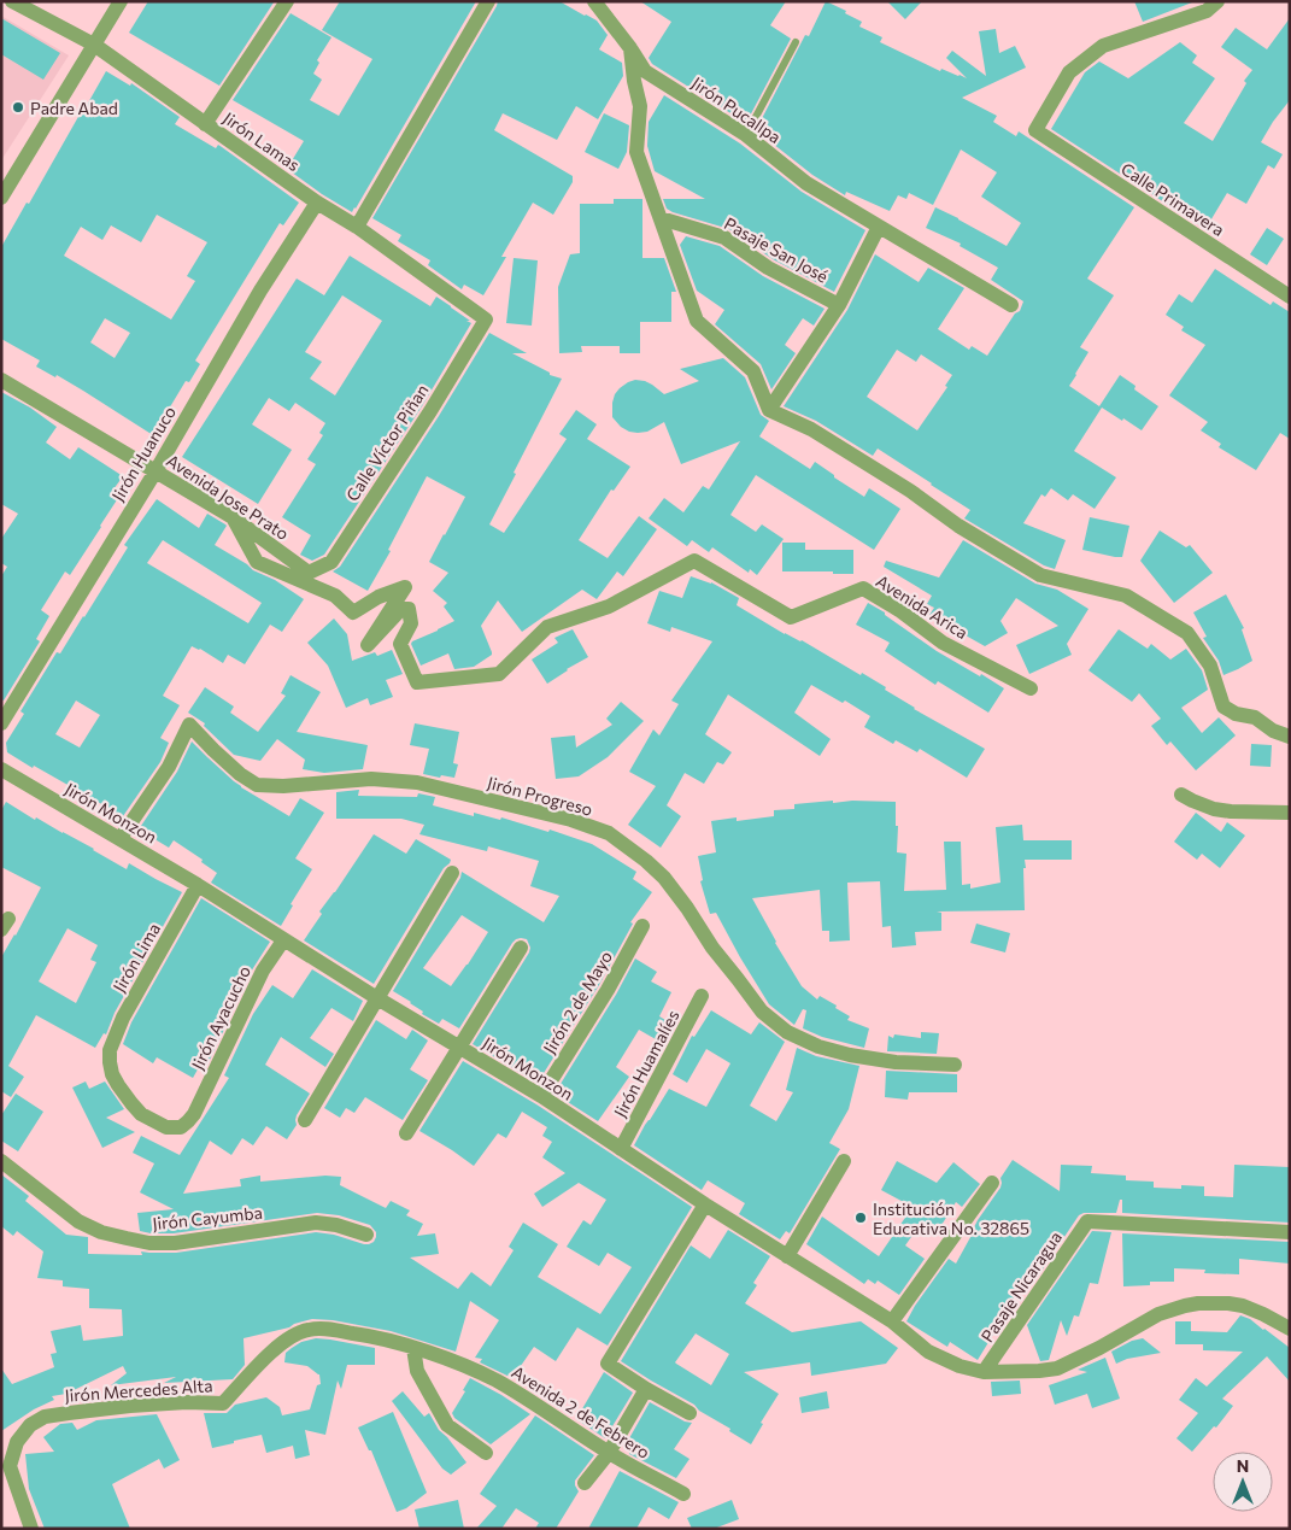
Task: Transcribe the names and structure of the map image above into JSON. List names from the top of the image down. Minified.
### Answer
{"streets":{"street":["Jirón Pucallpa","Jirón Lamas","Calle Primavera","Pasaje San José","Calle Víctor Piñan","Jirón Huanuco","Avenida Jose Prato","Avenida Arica","Jirón Progreso","Jirón Monzon","Jirón Lima","Jirón 2 de Mayo","Jirón Ayacucho","Jirón Huamalíes","Jirón Cayumba","Pasaje Nicaragua","Jirón Mercedes Alta","Avenida 2 de Febrero"]},"crossings":[["Jirón Lamas","Calle Víctor Piñan"],["Jirón Lamas","Jirón Huanuco"],["Calle Víctor Piñan","Avenida Jose Prato"],["Jirón Huanuco","Avenida Jose Prato"],["Avenida Jose Prato","Avenida Arica"],["Jirón Progreso","Jirón Monzon"],["Jirón Monzon","Jirón Lima"],["Jirón Monzon","Jirón 2 de Mayo"],["Jirón Monzon","Jirón Ayacucho"],["Jirón Monzon","Jirón Huamalíes"],["Jirón Monzon","Pasaje Nicaragua"],["Jirón Lima","Jirón Ayacucho"],["Jirón Mercedes Alta","Avenida 2 de Febrero"]],"places":["Padre Abad","Institución Educativa No. 32865"],"north":"top"}
